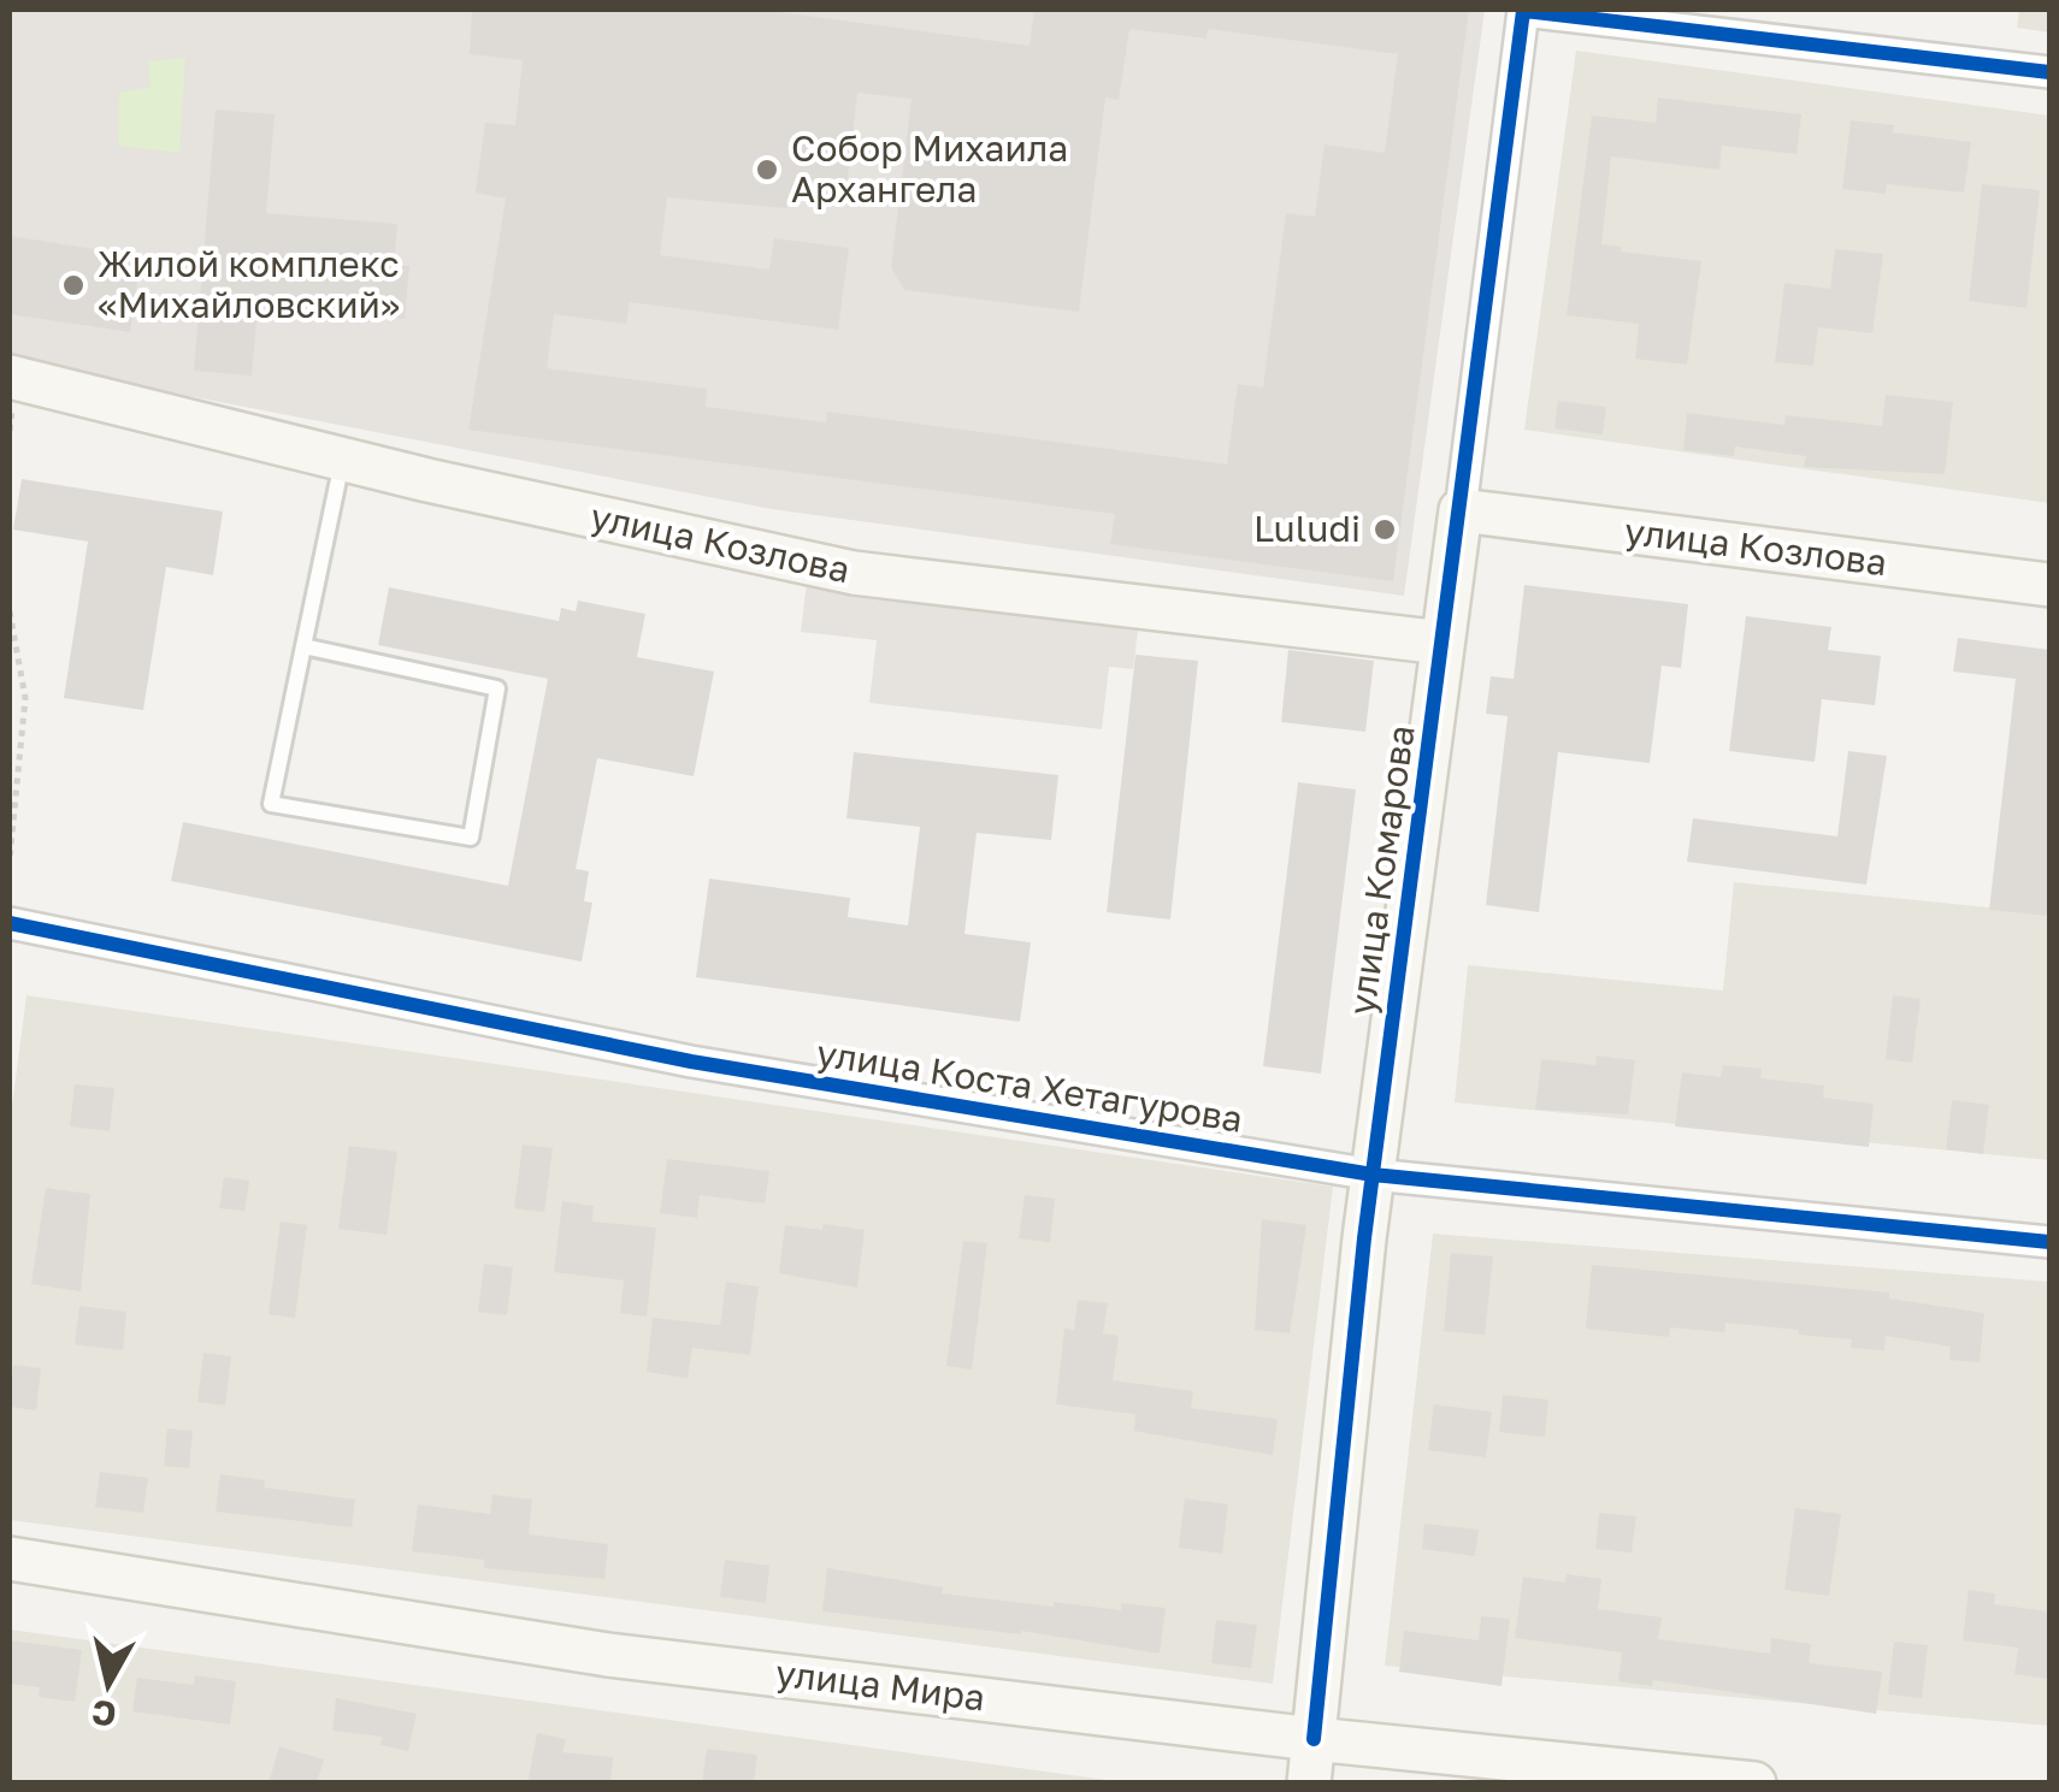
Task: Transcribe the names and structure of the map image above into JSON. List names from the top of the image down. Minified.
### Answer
{"streets":{"street":["улица Козлова","улица Комарова","улица Коста Хетагурова","улица Мира"]},"crossings":[["улица Козлова","улица Комарова"],["улица Комарова","улица Коста Хетагурова"],["улица Комарова","улица Мира"]],"places":["Собор Михаила Архангела","Жилой комплекс «Михайловский»","Luludi"],"north":"bottom"}
